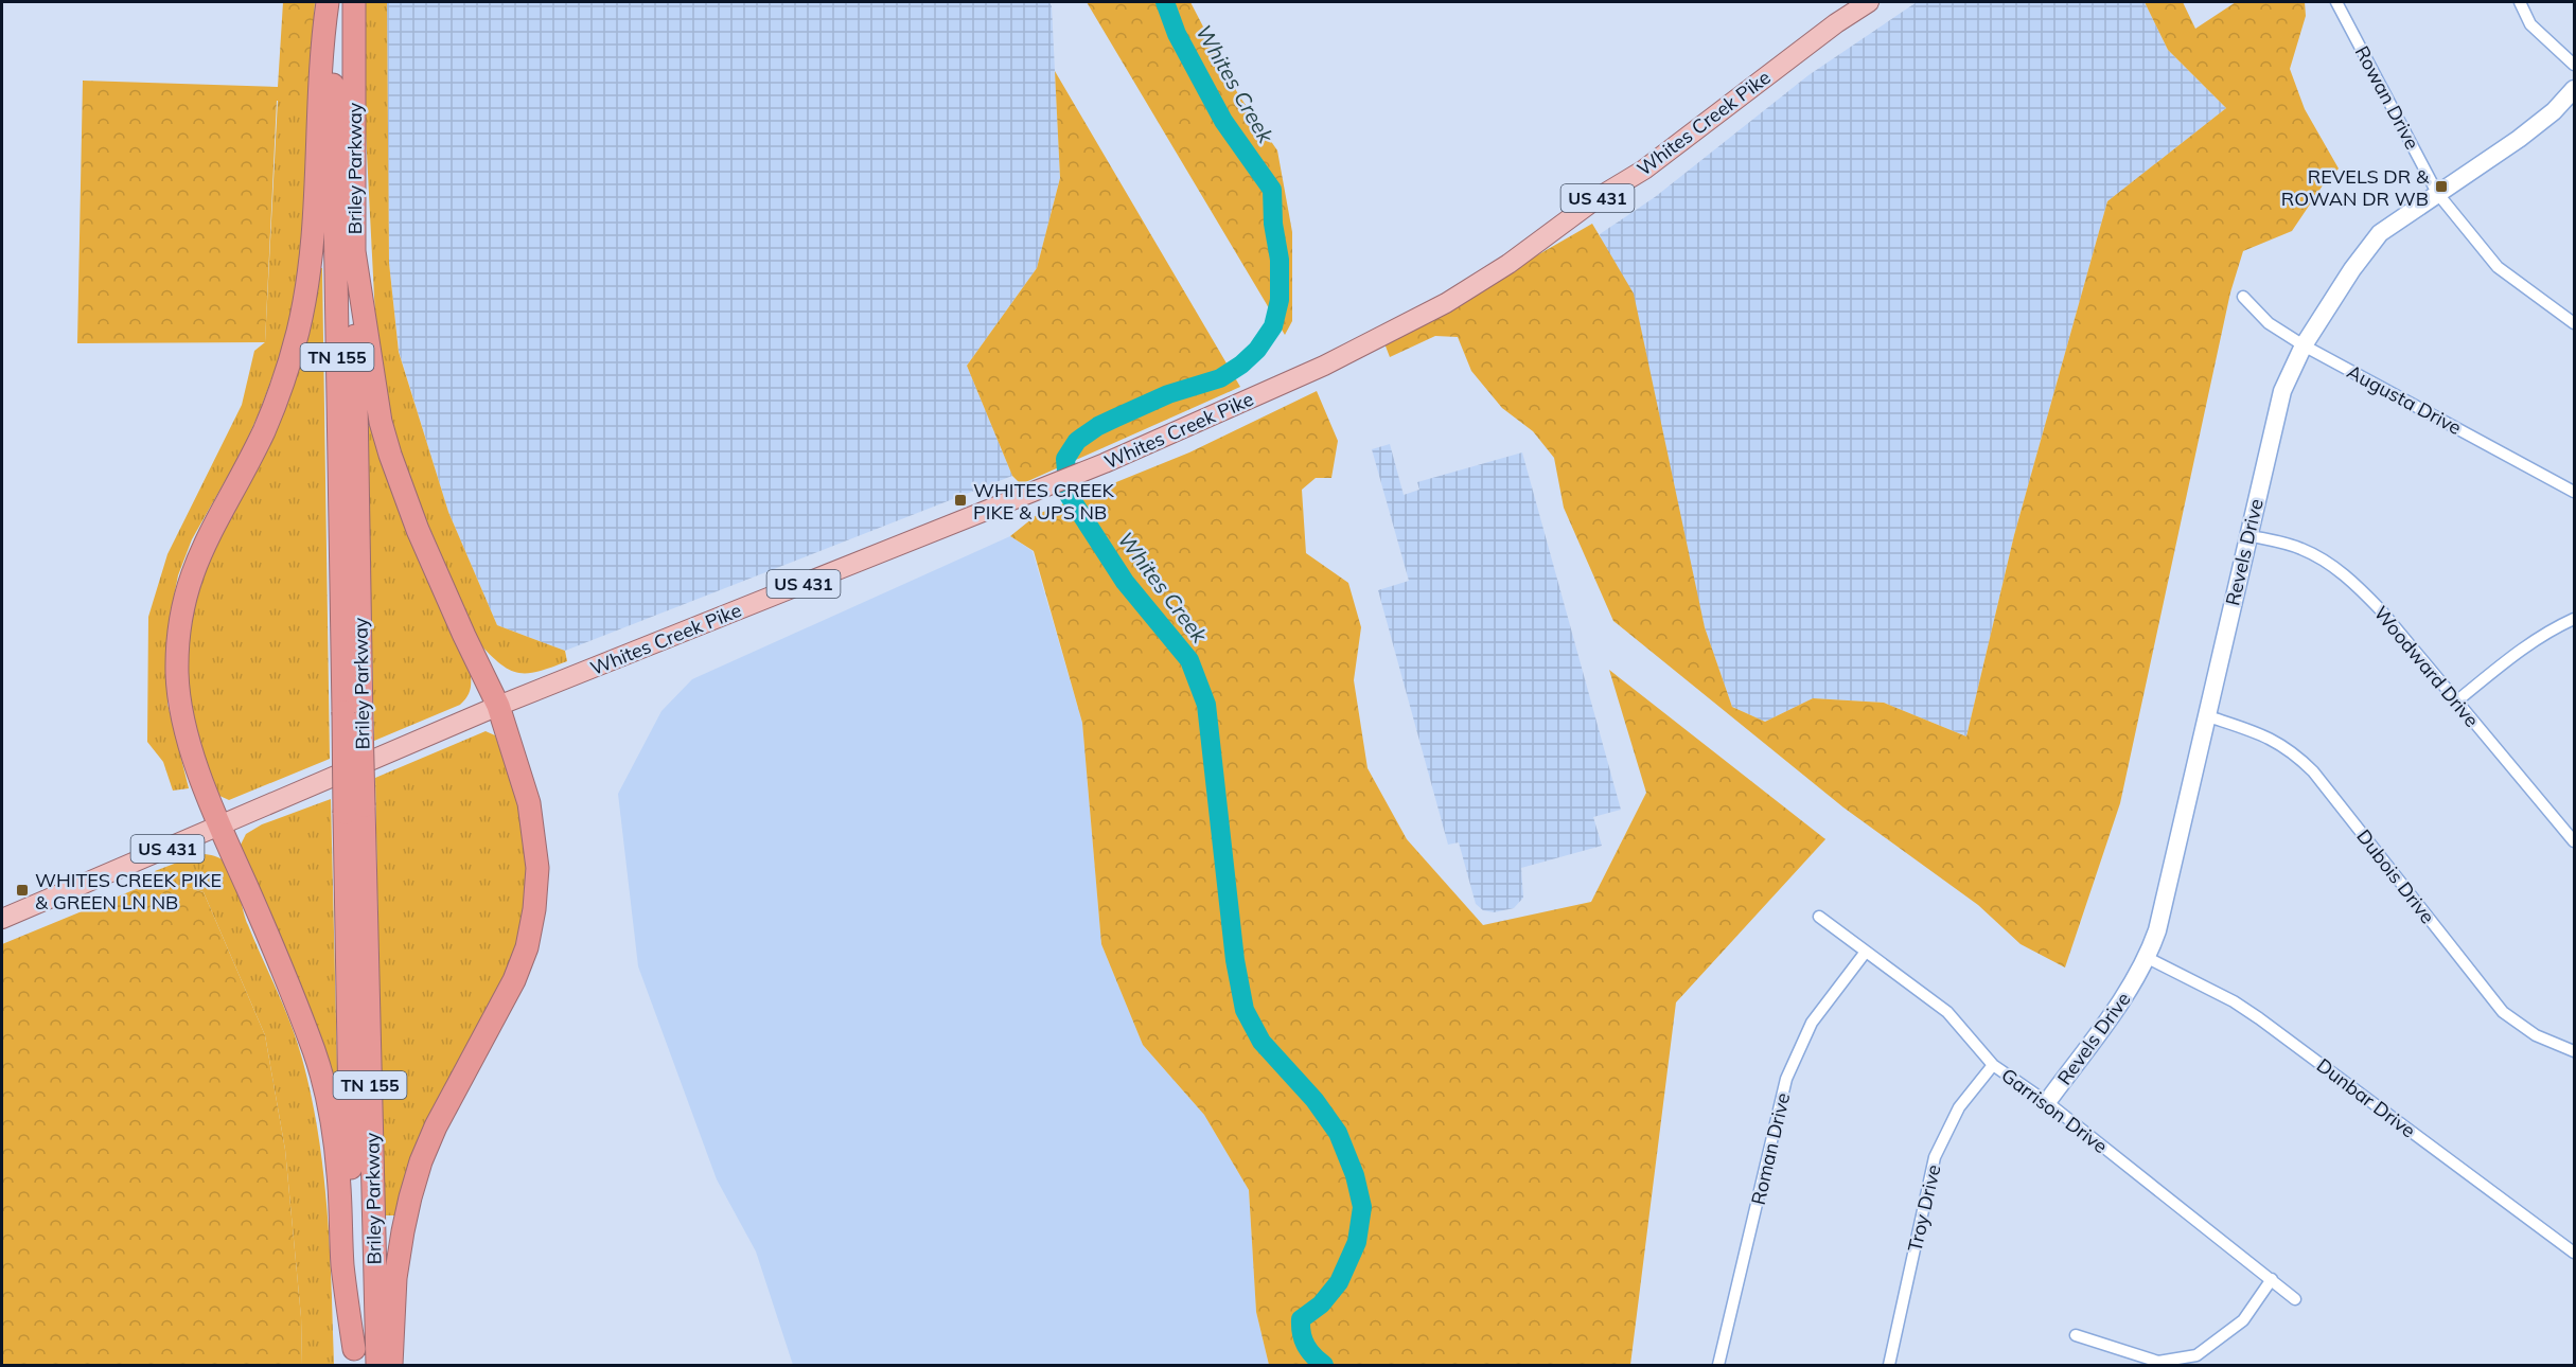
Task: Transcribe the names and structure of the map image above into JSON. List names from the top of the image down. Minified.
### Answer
{"streets":{"highway":["Briley Parkway","TN 155"],"main road":["Whites Creek Pike","US 431"],"street":["Rowan Drive","Augusta Drive","Revels Drive","Woodward Drive","Dubois Drive","Dunbar Drive","Garrison Drive","Roman Drive","Troy Drive"]},"crossings":[["Rowan Drive","Revels Drive"],["Augusta Drive","Revels Drive"],["Revels Drive","Woodward Drive"],["Revels Drive","Dubois Drive"],["Revels Drive","Dunbar Drive"],["Revels Drive","Garrison Drive"],["Garrison Drive","Roman Drive"],["Garrison Drive","Troy Drive"]],"water":["Whites Creek"],"places":{"transit":["REVELS DR & ROWAN DR WB","WHITES CREEK PIKE & UPS NB","WHITES CREEK PIKE & GREEN LN NB"]}}
